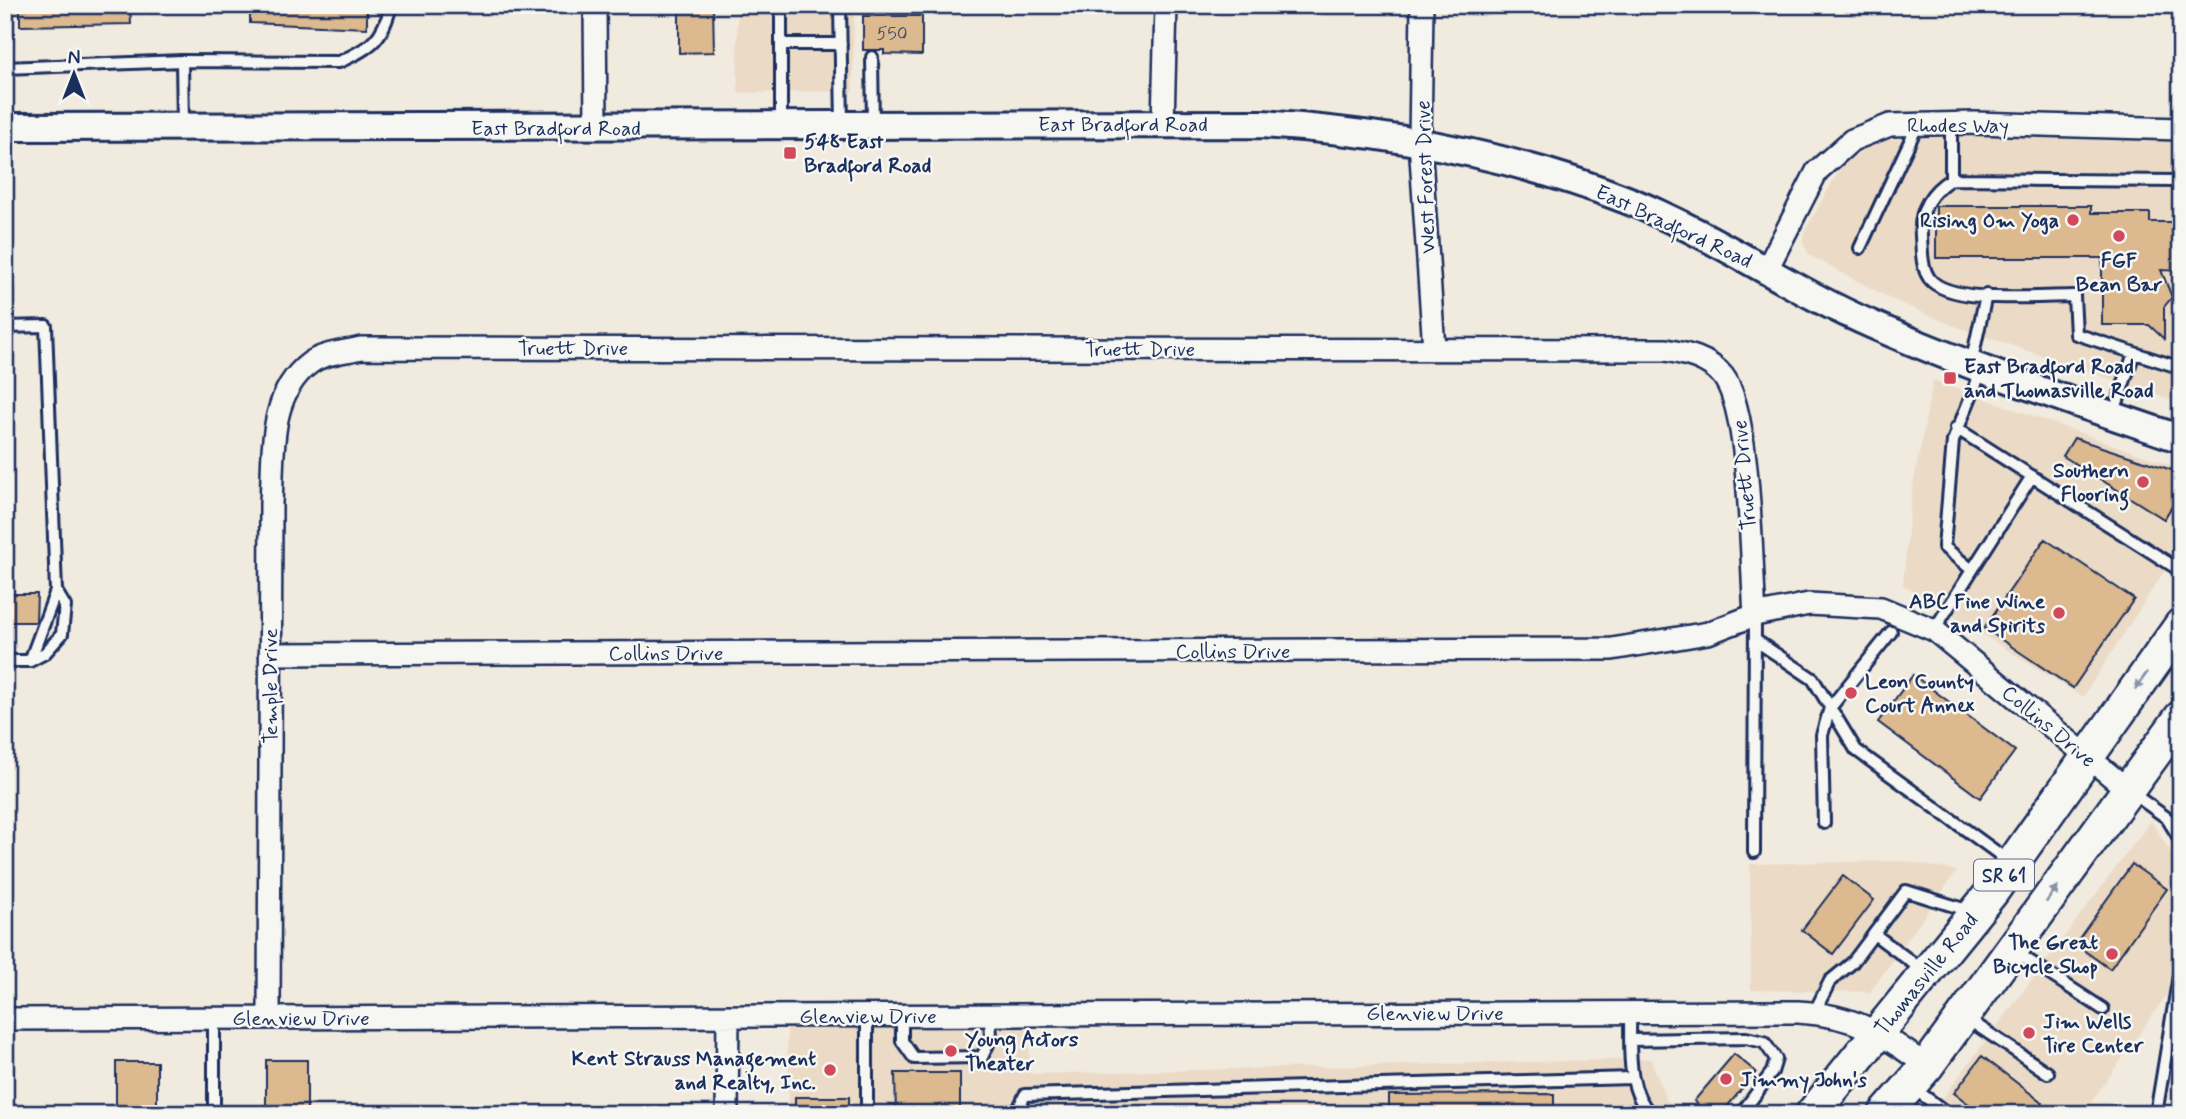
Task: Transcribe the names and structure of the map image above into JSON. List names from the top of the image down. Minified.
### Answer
{"streets":{"main road":["SR 61","Thomasville Road"],"street":["East Bradford Road","Rhodes Way","West Forest Drive","Truett Drive","Collins Drive","Temple Drive","Glenview Drive"]},"crossings":[["East Bradford Road","Rhodes Way"],["East Bradford Road","West Forest Drive"],["West Forest Drive","Truett Drive"],["Truett Drive","Collins Drive"],["Truett Drive","Temple Drive"],["Collins Drive","Temple Drive"],["Collins Drive","SR 61"],["Collins Drive","Thomasville Road"],["Temple Drive","Glenview Drive"],["SR 61","Glenview Drive"],["Thomasville Road","Glenview Drive"]],"places":{"transit":["548 East Bradford Road","East Bradford Road and Thomasville Road"],"other":["Rising Om Yoga","FGF Bean Bar","Southern Flooring","ABC Fine Wine and Spirits","Leon County Court Annex","The Great Bicycle Shop","Jim Wells Tire Center","Young Actors Theater","Kent Strauss Management and Realty, Inc.","Jimmy John's"]},"house_numbers":["550"],"north":"top"}
